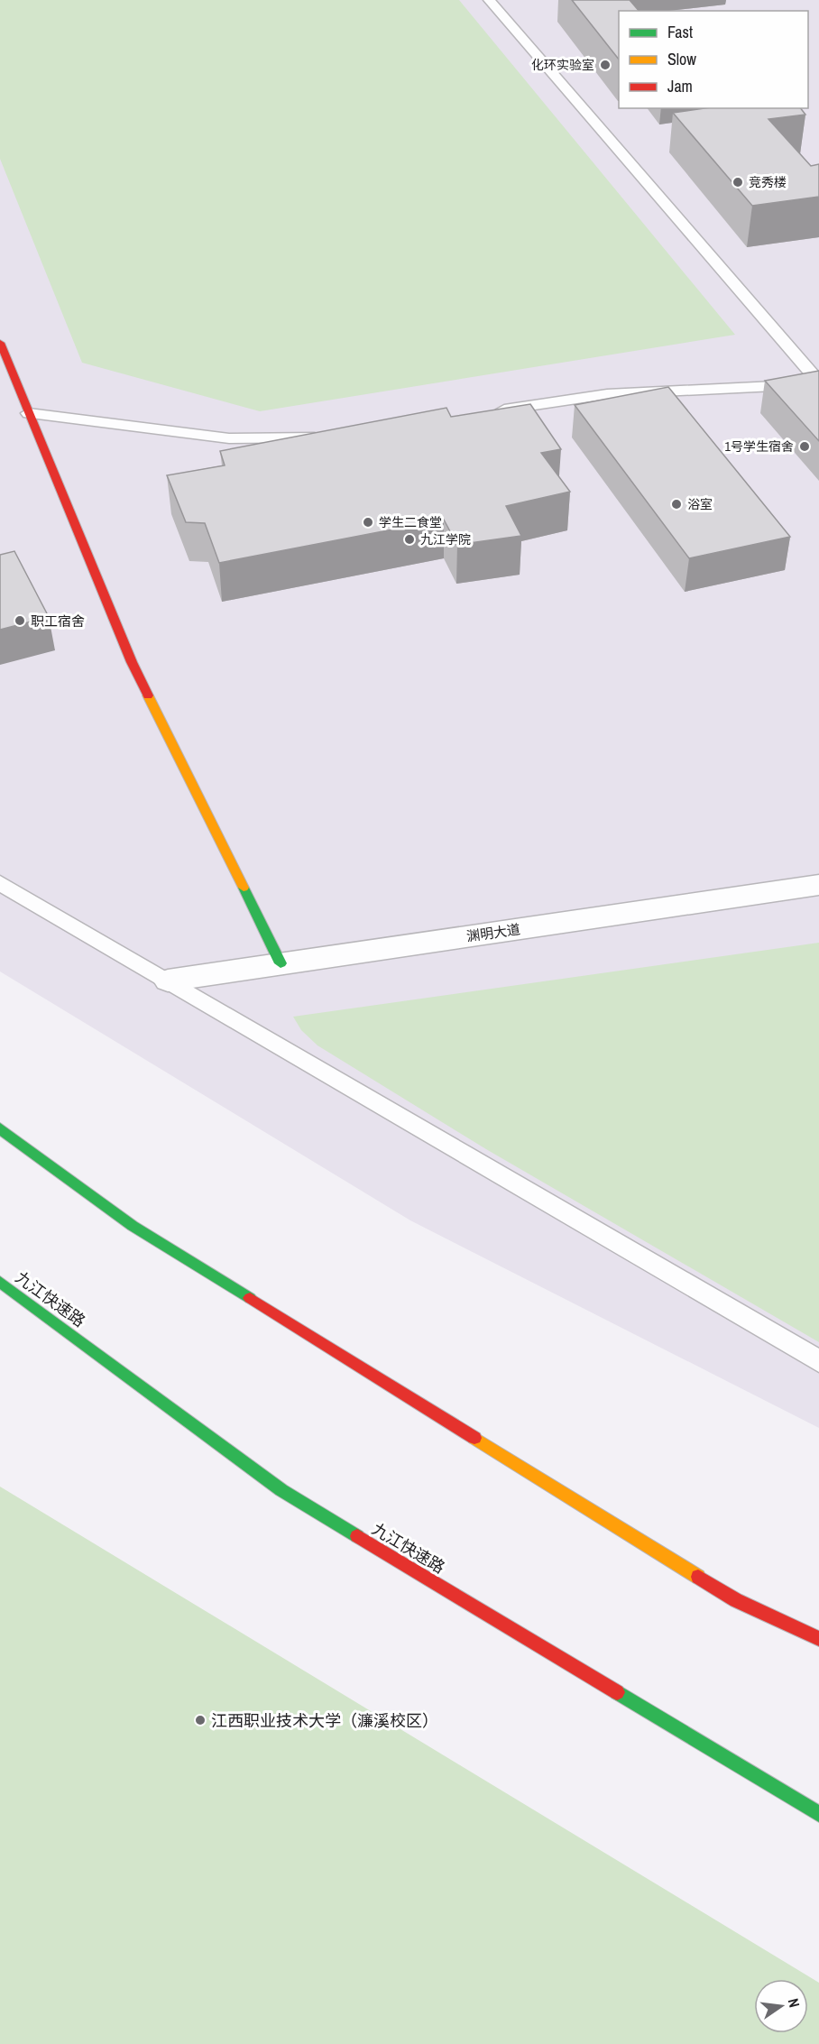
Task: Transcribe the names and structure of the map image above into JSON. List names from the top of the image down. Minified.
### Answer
{"streets":{"main road":["九江快速路"],"street":["渊明大道"]},"places":["化环实验室","竞秀楼","1号学生宿舍","浴室","学生二食堂","九江学院","职工宿舍","江西职业技术大学（濂溪校区）"],"legend":["Fast","Slow","Jam"],"north":"right"}
